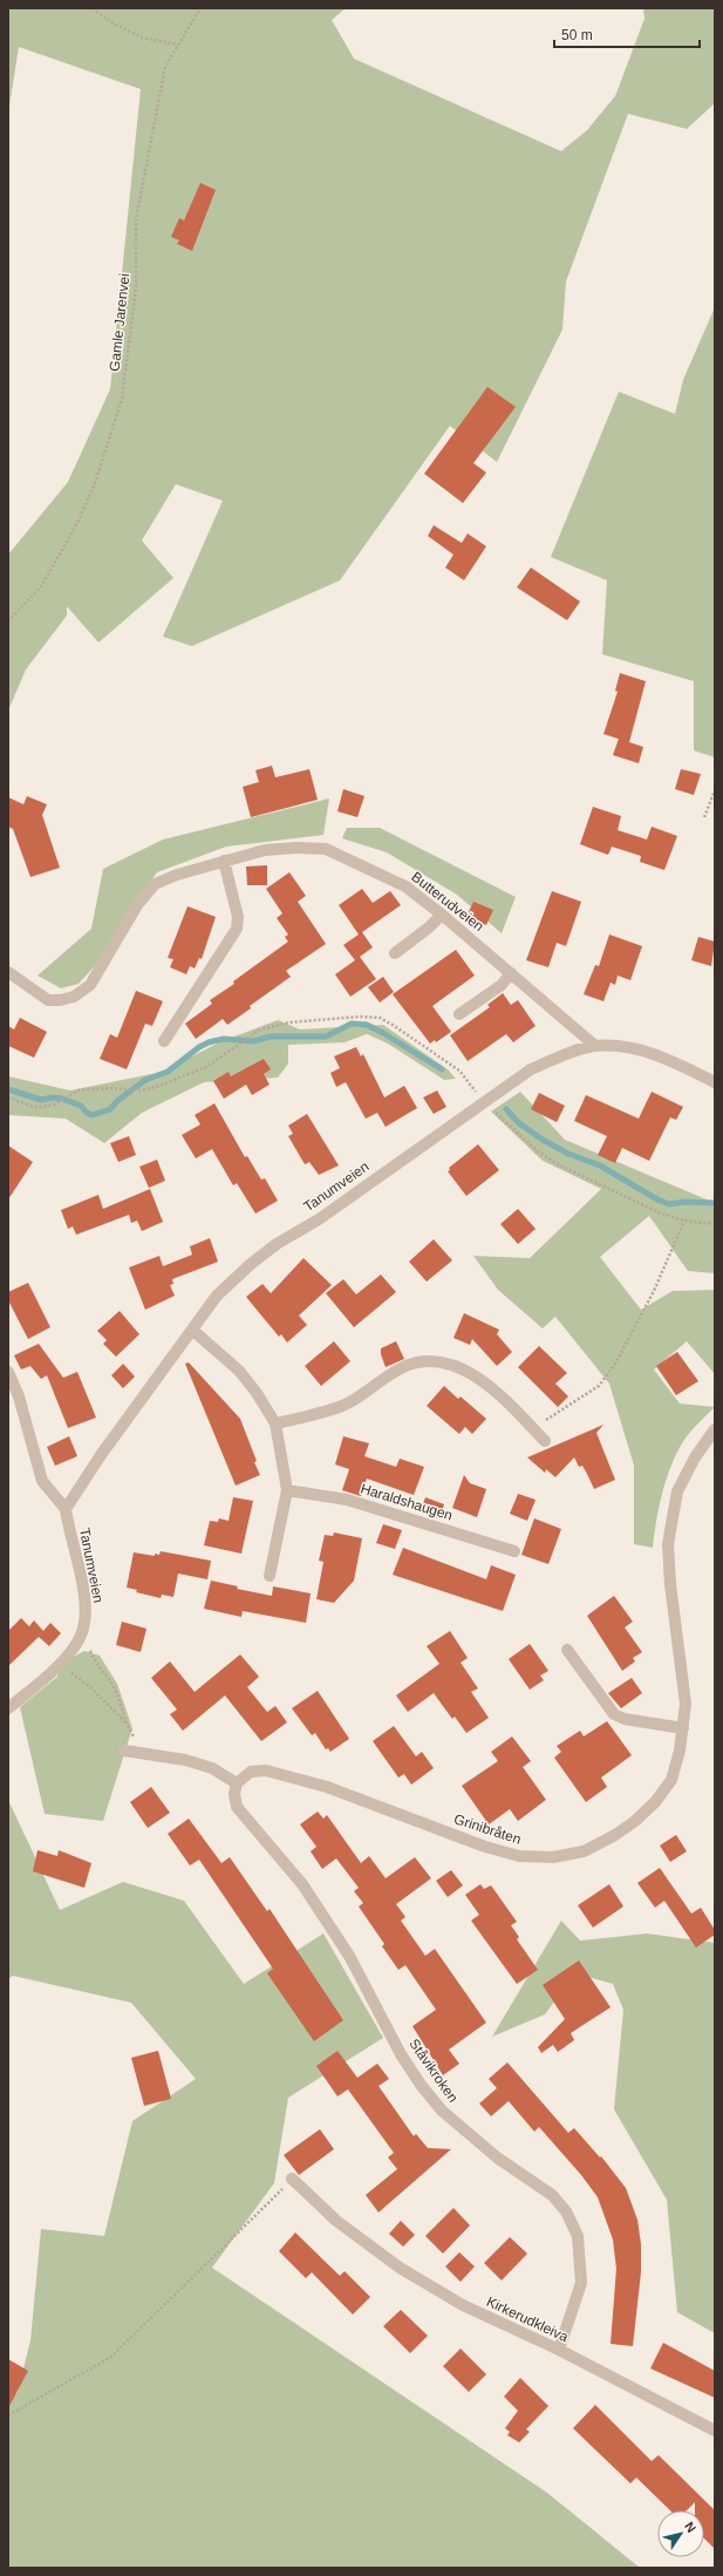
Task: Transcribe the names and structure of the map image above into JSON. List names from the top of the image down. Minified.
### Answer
{"streets":{"street":["Butterudveien","Tanumveien","Haraldshaugen","Grinibråten","Ståvikroken","Kirkerudkleiva"],"path":["Gamle Jarenvei"]},"crossings":[["Butterudveien","Tanumveien"],["Grinibråten","Ståvikroken"],["Ståvikroken","Kirkerudkleiva"]],"scale_bar":"50 m","north":"top right"}
